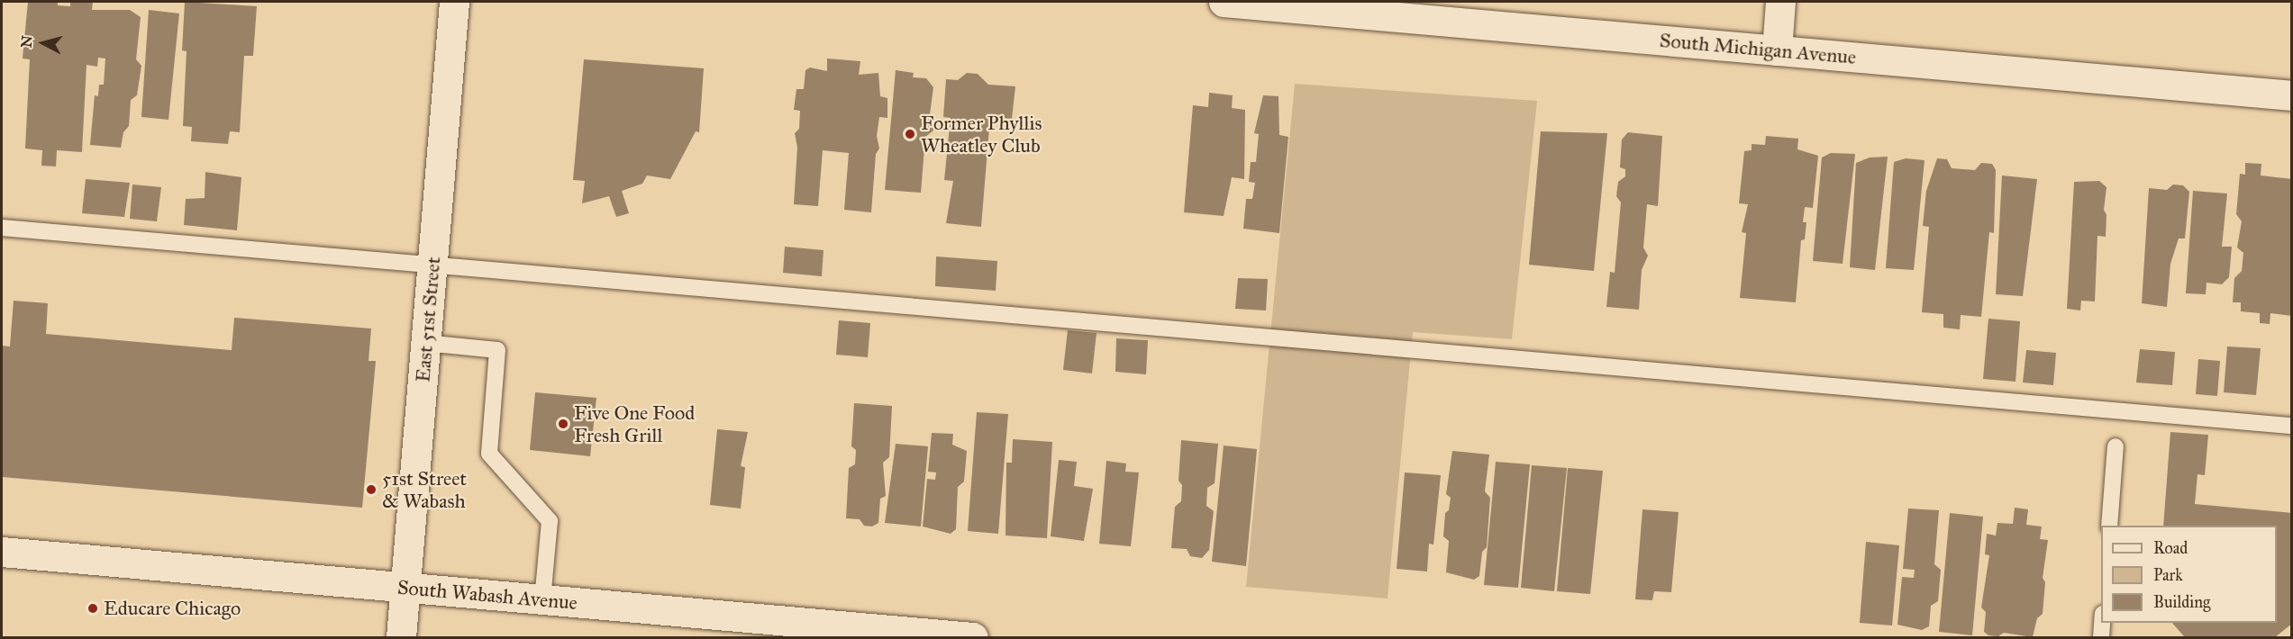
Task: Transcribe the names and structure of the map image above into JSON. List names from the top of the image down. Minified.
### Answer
{"streets":{"street":["South Michigan Avenue","East 51st Street","South Wabash Avenue"]},"crossings":[["East 51st Street","South Wabash Avenue"]],"places":["Former Phyllis Wheatley Club","Five One Food Fresh Grill","51st Street & Wabash","Educare Chicago"],"legend":["Road","Park","Building"],"north":"left"}
